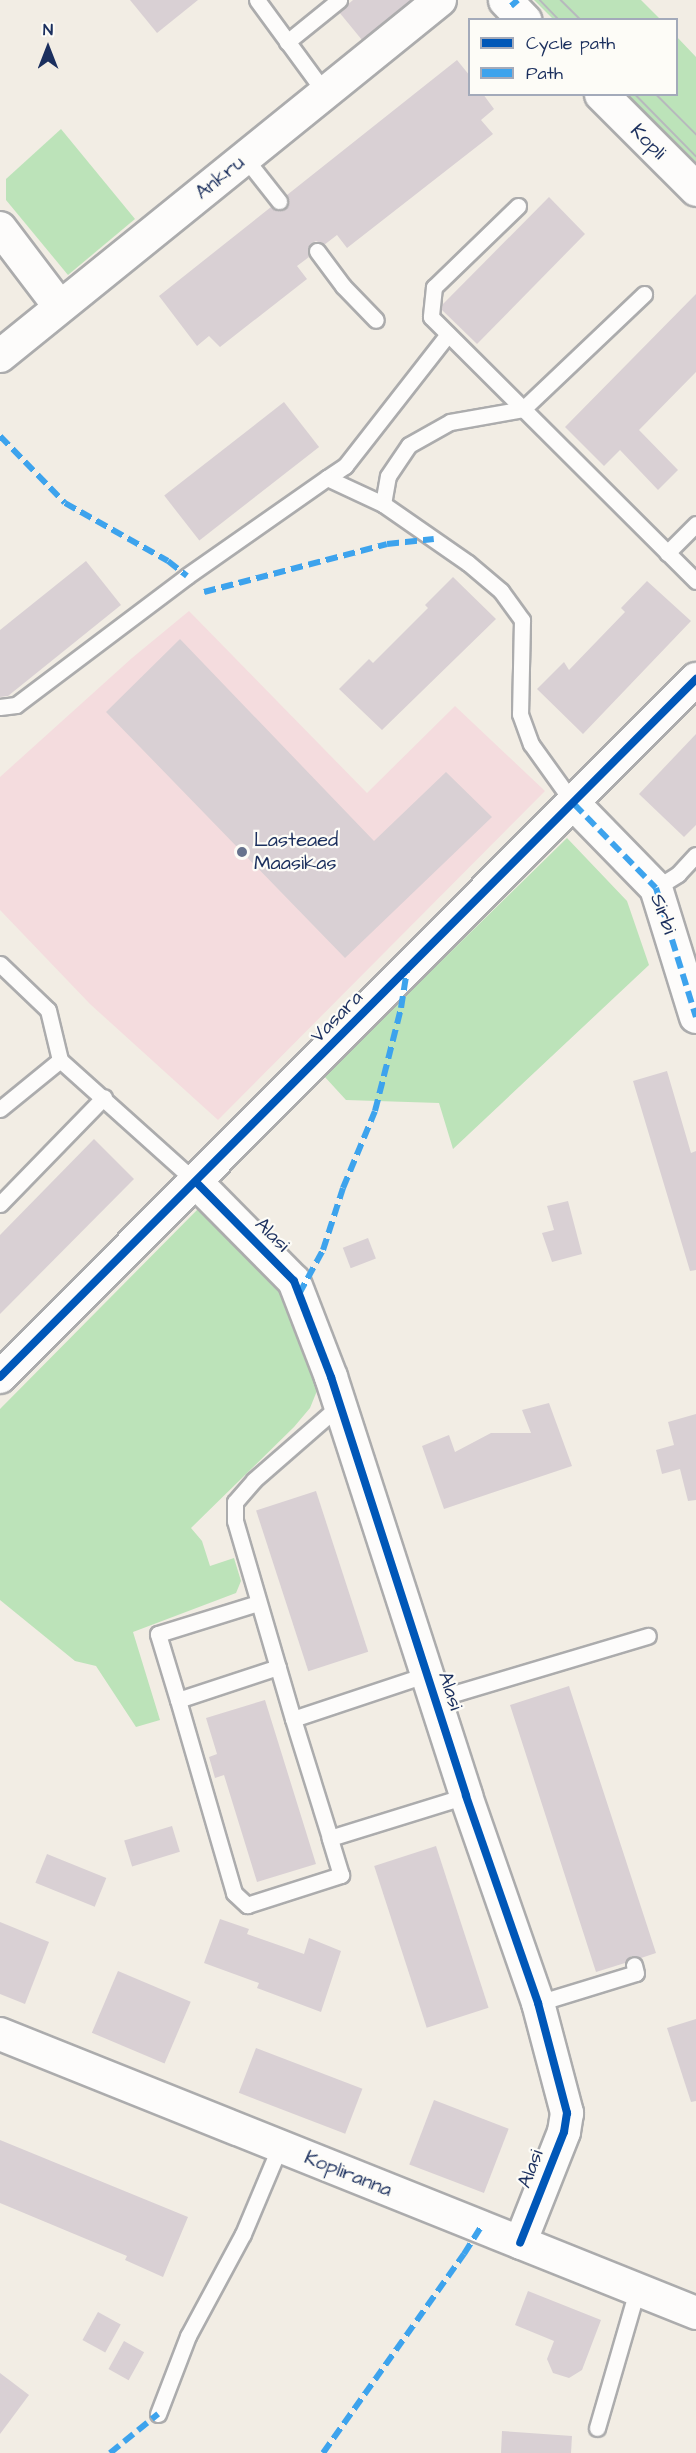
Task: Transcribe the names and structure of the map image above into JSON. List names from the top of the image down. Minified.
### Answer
{"streets":{"street":["Kopli","Ankru","Sirbi","Vasara","Alasi","Kopliranna"]},"crossings":[["Sirbi","Vasara"],["Vasara","Alasi"],["Alasi","Kopliranna"]],"places":["Lasteaed Maasikas"],"legend":["Cycle path","Path"],"north":"top"}
